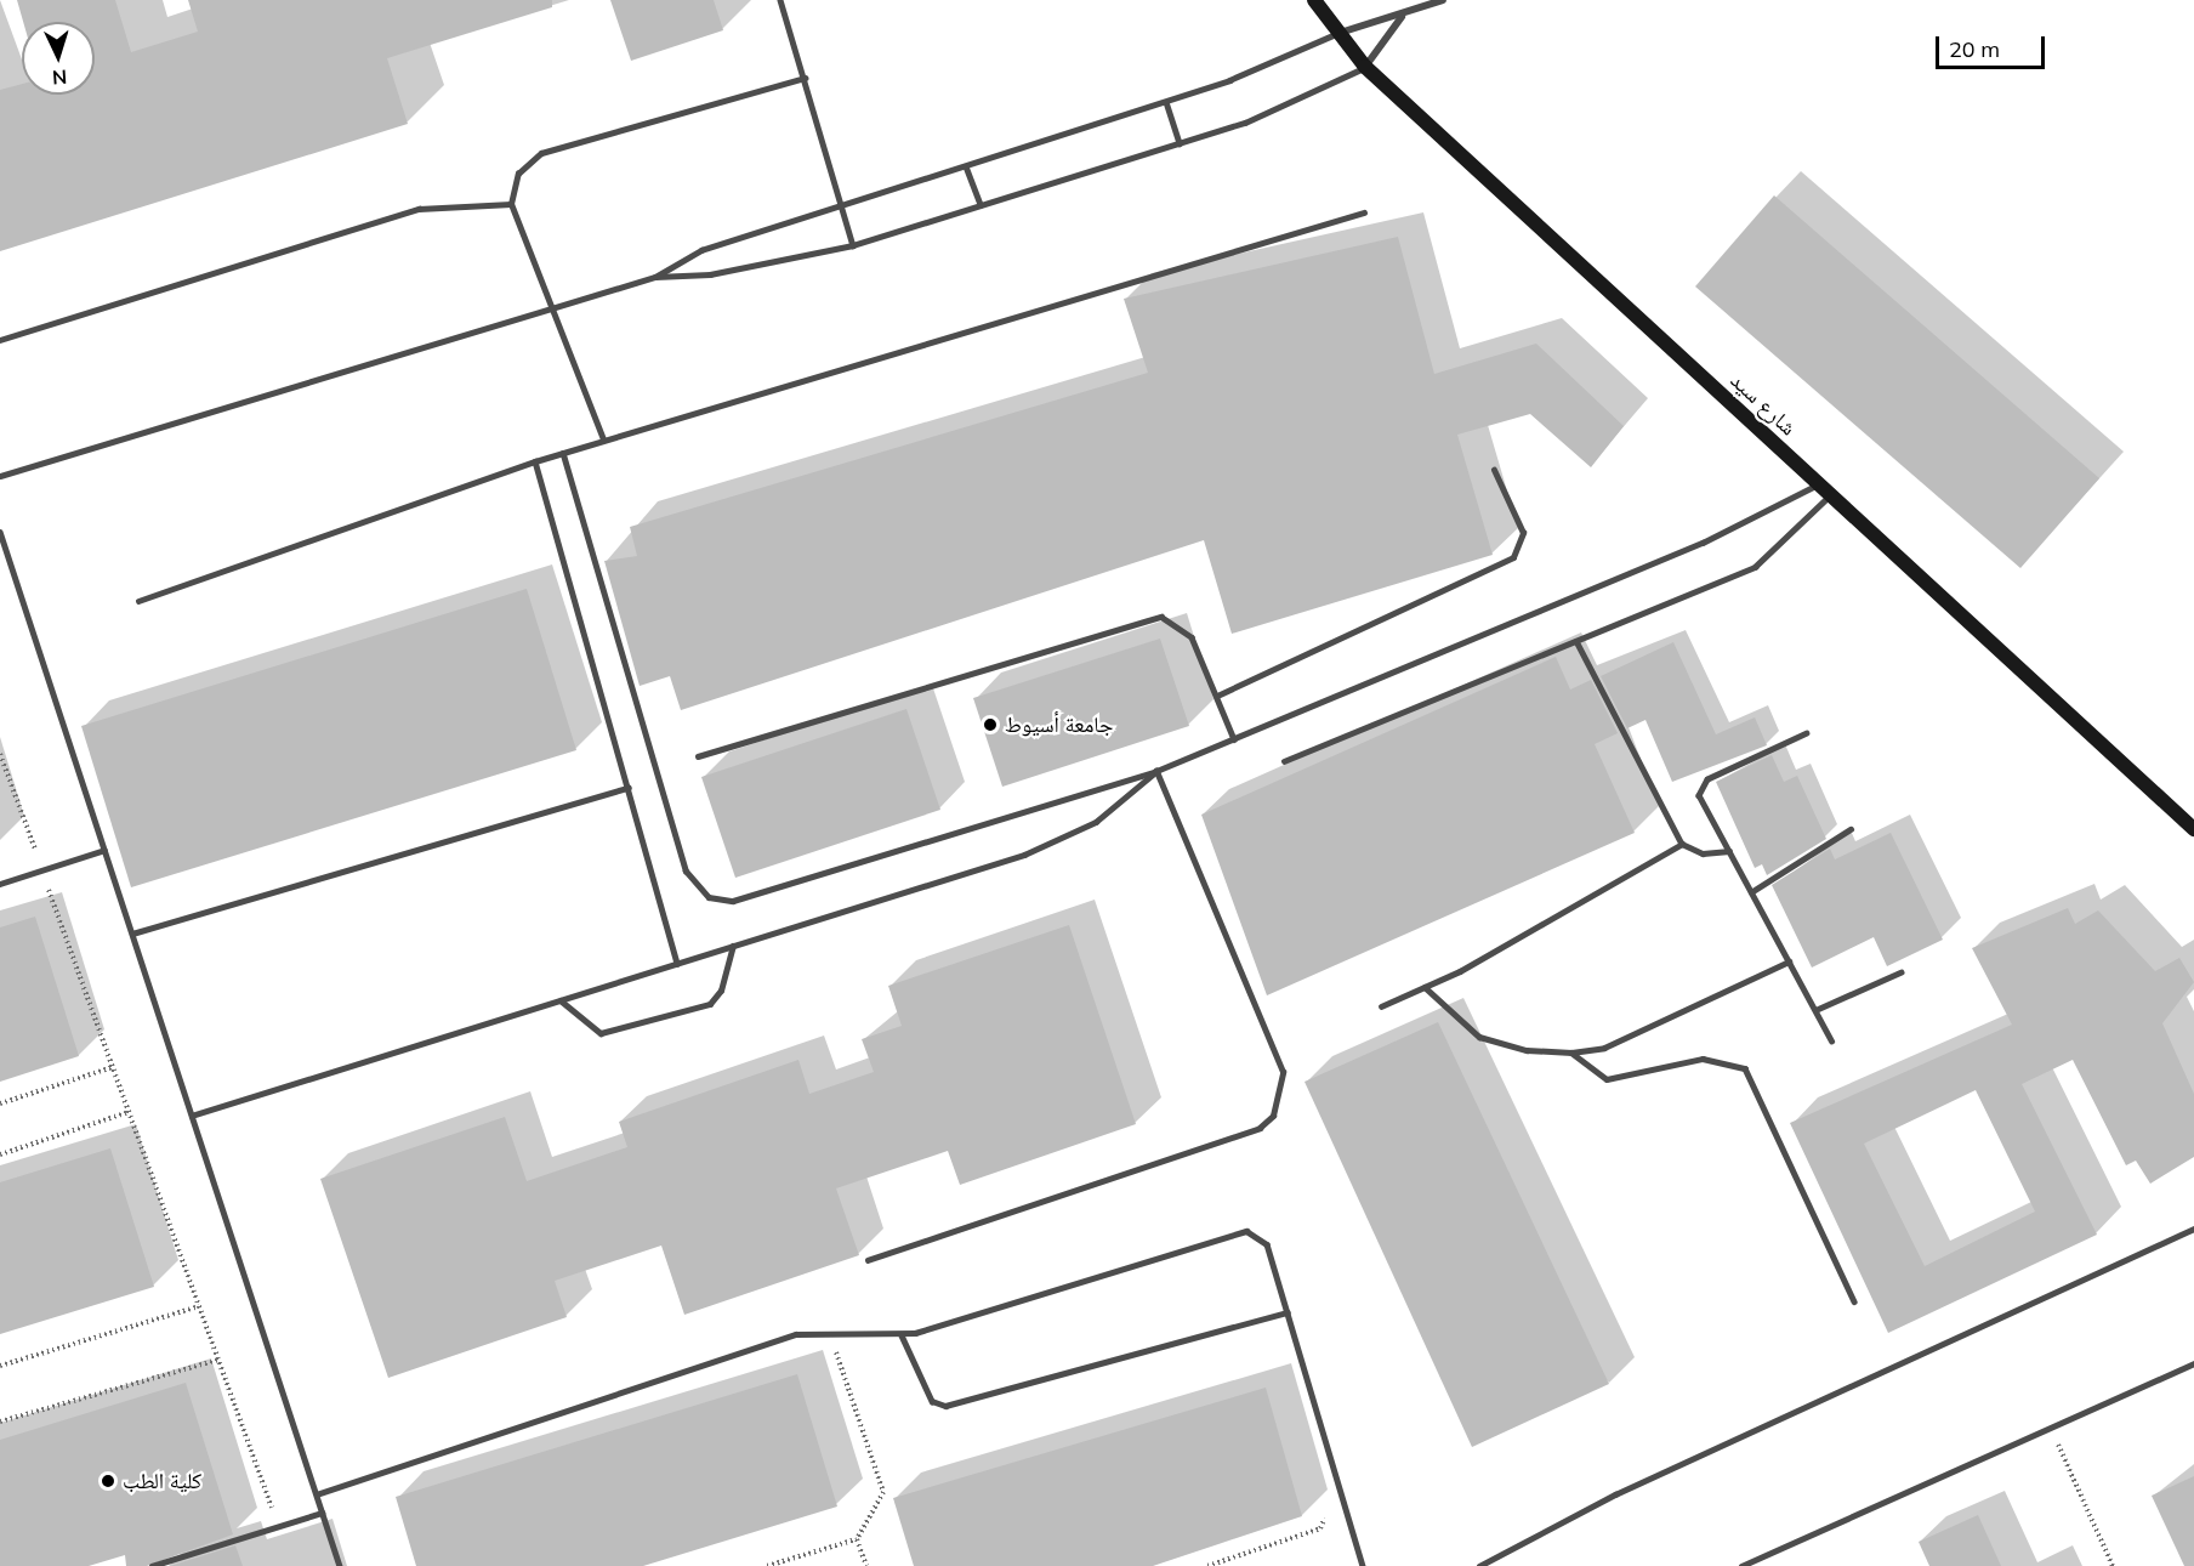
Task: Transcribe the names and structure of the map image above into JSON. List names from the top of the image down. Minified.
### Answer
{"streets":{"main road":["شارع سيد"]},"places":["جامعة أسيوط","كلية الطب"],"scale_bar":"20 m","north":"bottom"}
